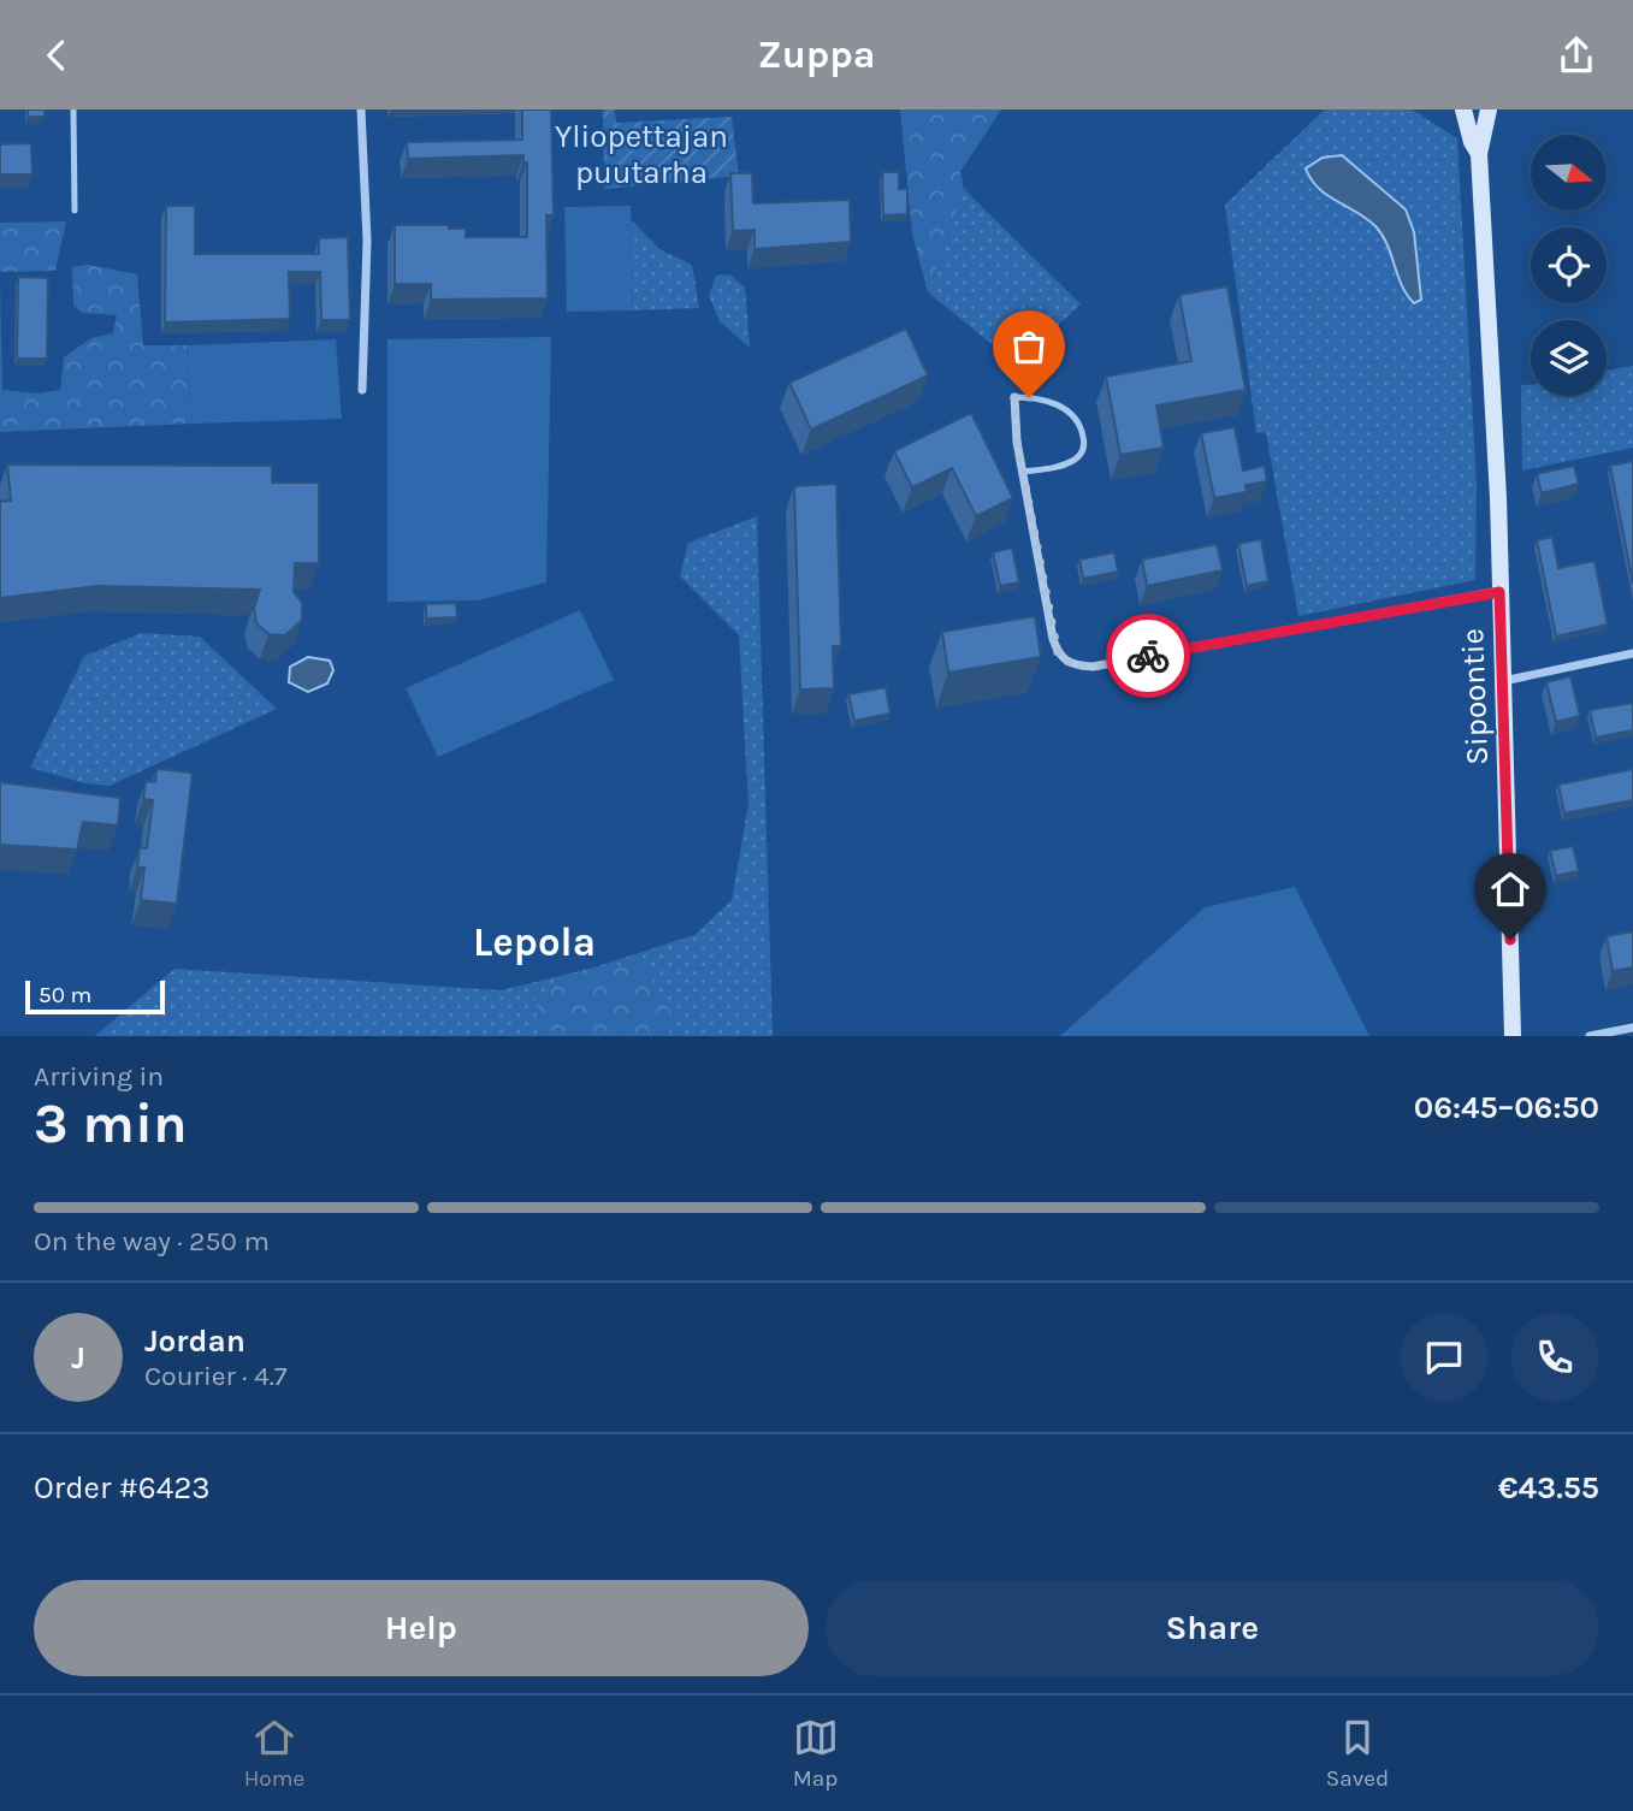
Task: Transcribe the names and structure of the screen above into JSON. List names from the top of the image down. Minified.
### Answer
{"streets":{"street":["Sipoontie"]},"districts":["Lepola"],"parks":["Yliopettajan puutarha"],"scale_bar":"50 m","north":"right","page":{"header":"Zuppa","scale":"50 m","heading":["3 min","Arriving in","06:45–06:50"],"panel":["Jordan","Courier · 4.7","Order #6423","€43.55"],"bar":"On the way · 250 m","round":"J","buttons":["Help","Share"],"tabs":["Home","Map","Saved"]}}
